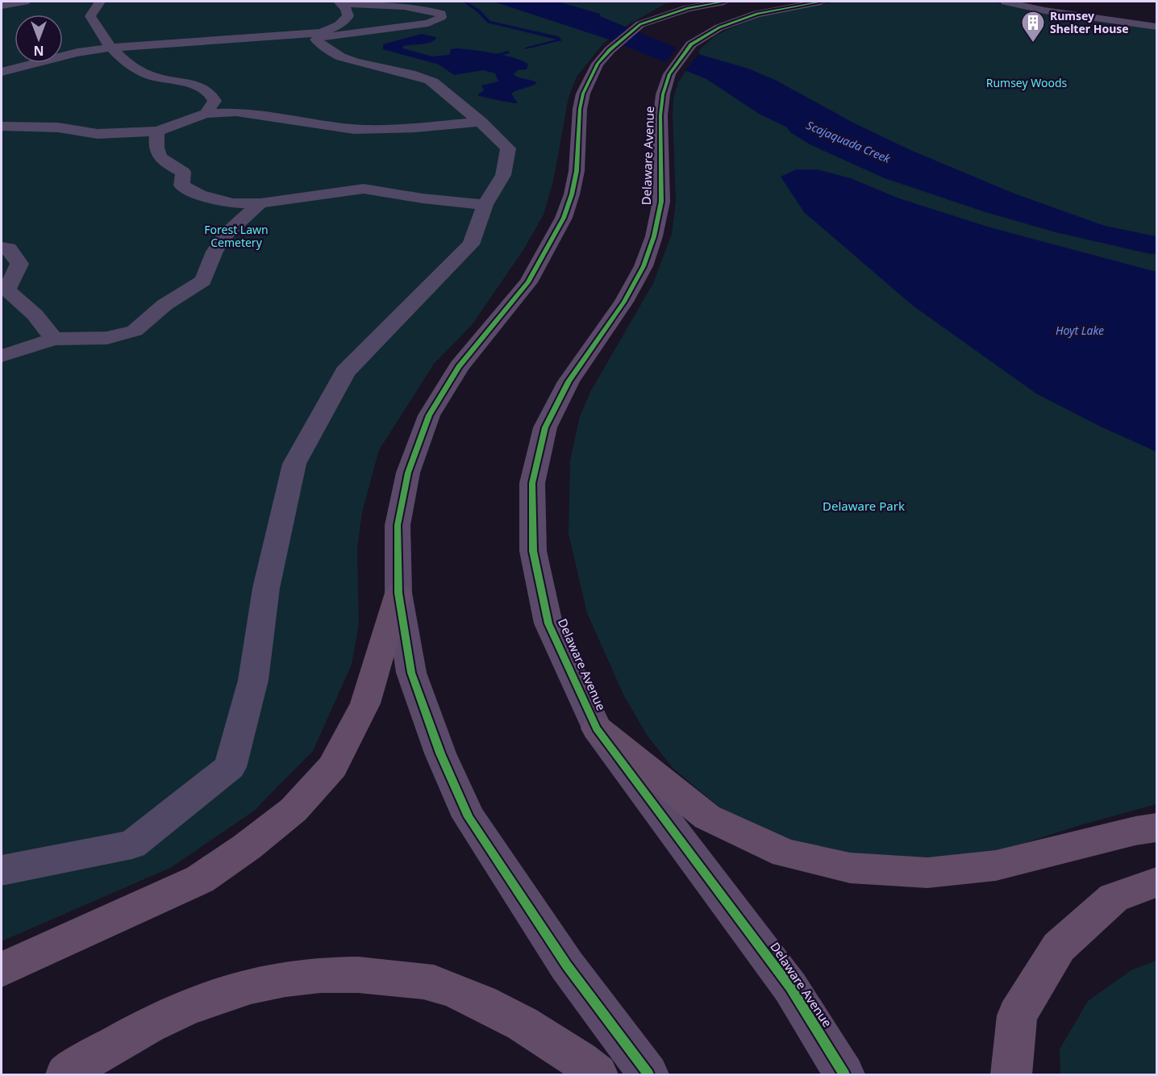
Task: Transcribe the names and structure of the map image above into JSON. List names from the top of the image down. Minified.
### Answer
{"streets":{"main road":["Delaware Avenue"]},"water":["Scajaquada Creek","Hoyt Lake"],"parks":["Rumsey Woods","Forest Lawn Cemetery","Delaware Park"],"places":{"building":["Rumsey Shelter House"]},"north":"bottom"}
